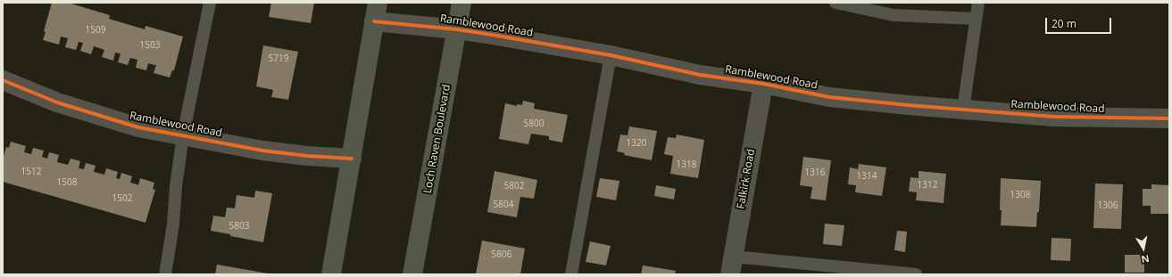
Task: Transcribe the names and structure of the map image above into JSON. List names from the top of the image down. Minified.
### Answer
{"streets":{"main road":["Loch Raven Boulevard"],"street":["Ramblewood Road","Falkirk Road"]},"crossings":[["Ramblewood Road","Loch Raven Boulevard"],["Ramblewood Road","Falkirk Road"]],"house_numbers":["1509","1503","5719","5800","1320","1318","1512","1316","1314","1508","1312","5802","1308","1502","5804","1306","5803","5806"],"scale_bar":"20 m","north":"bottom"}
